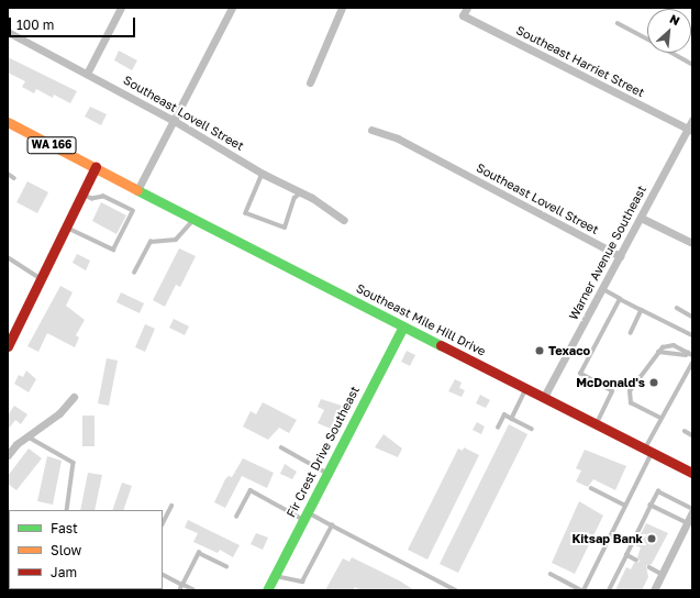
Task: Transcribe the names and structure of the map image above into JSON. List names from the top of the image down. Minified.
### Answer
{"streets":{"main road":["WA 166","Southeast Mile Hill Drive","Fir Crest Drive Southeast"],"street":["Southeast Harriet Street","Southeast Lovell Street","Warner Avenue Southeast"]},"crossings":[["Southeast Harriet Street","Warner Avenue Southeast"],["Southeast Lovell Street","Warner Avenue Southeast"],["WA 166","Southeast Mile Hill Drive"],["Warner Avenue Southeast","Southeast Mile Hill Drive"],["Southeast Mile Hill Drive","Fir Crest Drive Southeast"]],"places":["Texaco","McDonald's","Kitsap Bank"],"legend":["Fast","Slow","Jam"],"scale_bar":"100 m","north":"top right"}
